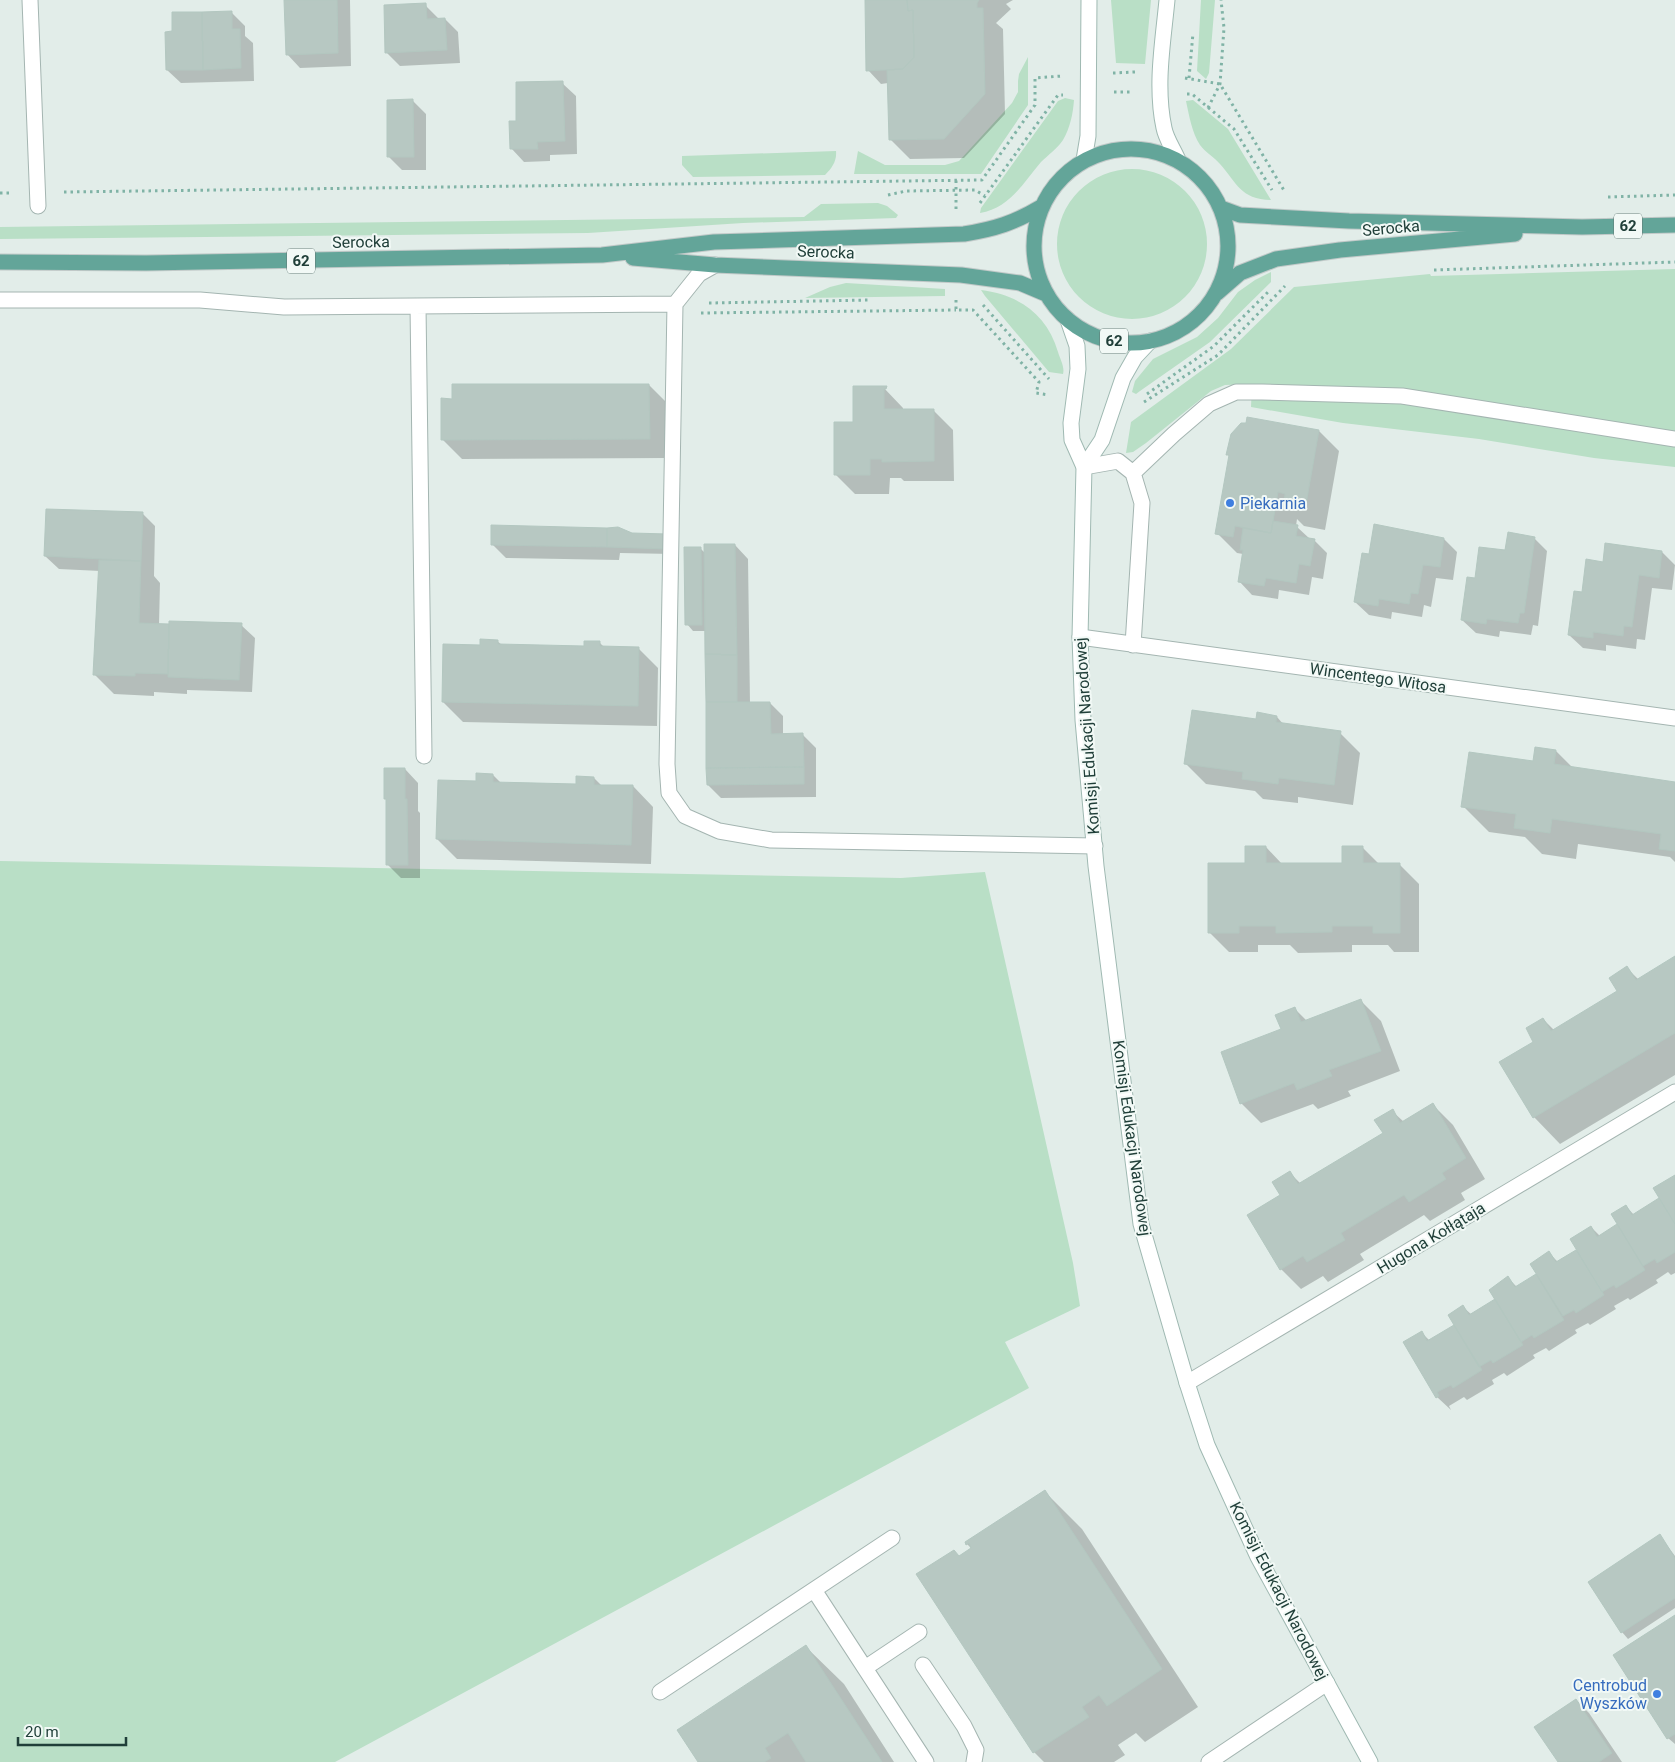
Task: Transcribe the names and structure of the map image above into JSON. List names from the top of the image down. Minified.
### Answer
{"streets":{"main road":["62","Serocka"],"street":["Wincentego Witosa","Komisji Edukacji Narodowej","Hugona Kołłątaja"]},"crossings":[["62","Serocka"],["62","Komisji Edukacji Narodowej"],["Wincentego Witosa","Komisji Edukacji Narodowej"],["Komisji Edukacji Narodowej","Hugona Kołłątaja"]],"places":["Piekarnia","Centrobud Wyszków"],"scale_bar":"20 m"}
